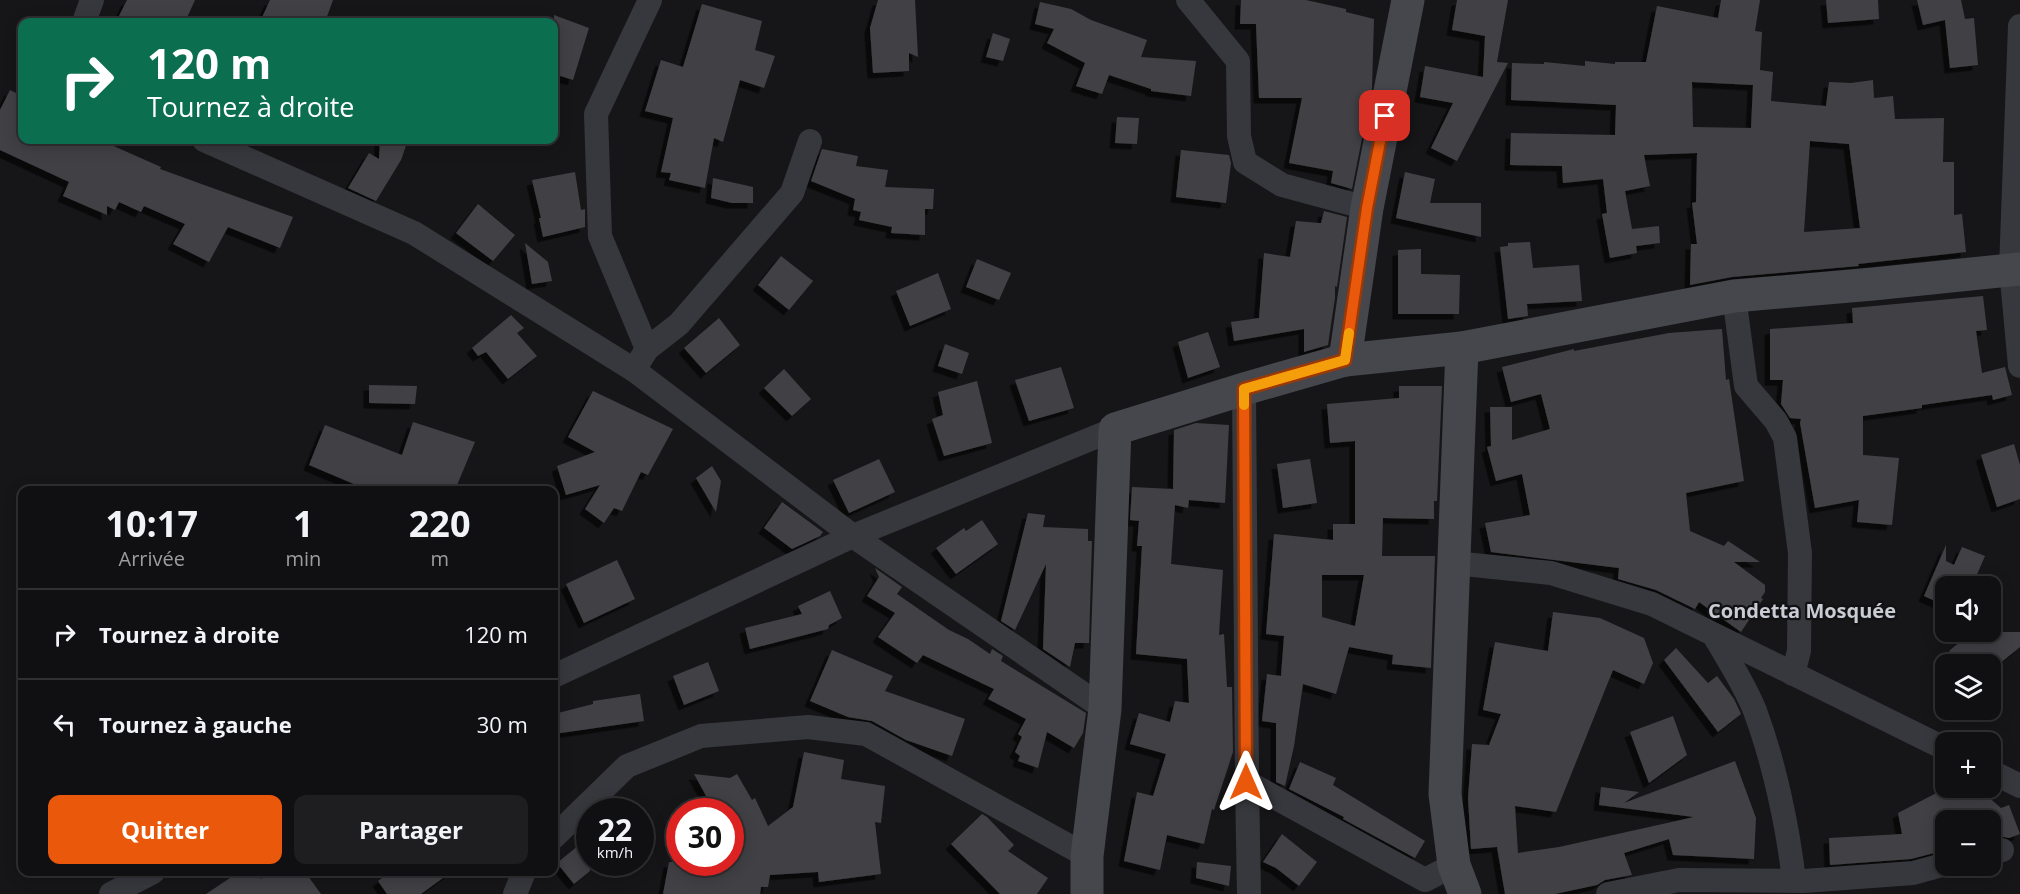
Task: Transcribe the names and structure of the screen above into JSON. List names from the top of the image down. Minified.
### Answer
{"districts":["Сondetta Mosquée"],"page":{"turn":["120 m","Tournez à droite"],"eta":["10:17","Arrivée","1","min","220","m"],"map_buttons":["+","−"],"list":[{"name":"Tournez à droite","value":"120 m"},{"name":"Tournez à gauche","value":"30 m"}],"buttons":["Quitter","Partager"],"speed":"22 km/h","limit":"30"}}
